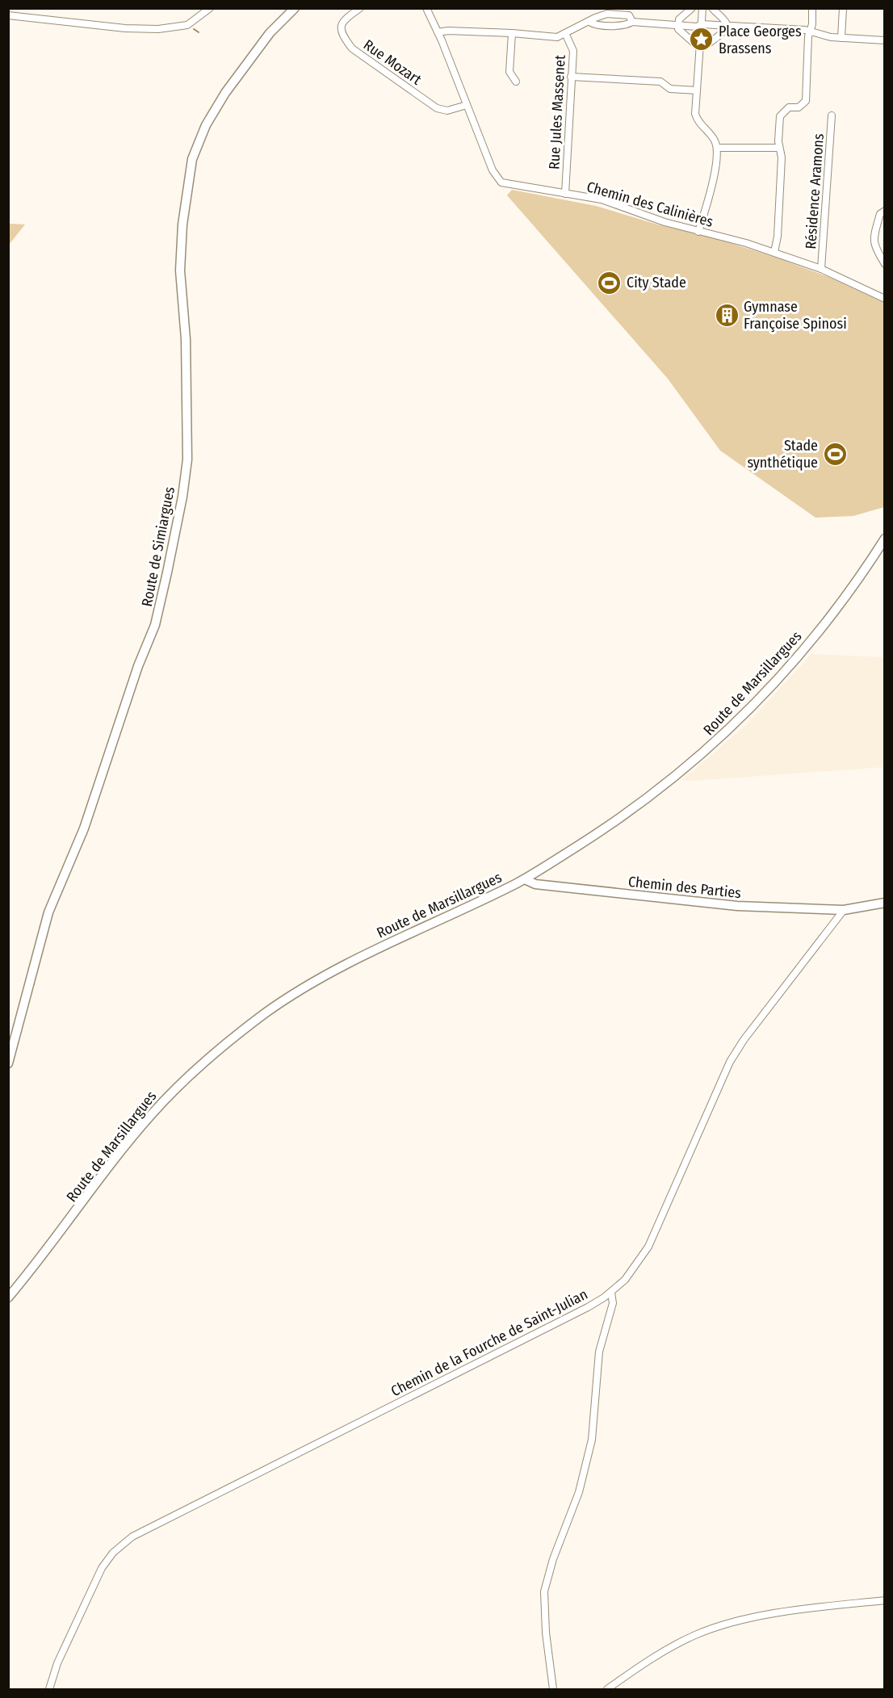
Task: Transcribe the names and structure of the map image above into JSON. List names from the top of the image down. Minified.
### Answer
{"streets":{"street":["Rue Mozart","Rue Jules Massenet","Résidence Aramons","Chemin des Calinières","Route de Simiargues","Route de Marsillargues","Chemin des Parties","Chemin de la Fourche de Saint-Julian"]},"crossings":[["Rue Mozart","Chemin des Calinières"],["Rue Jules Massenet","Chemin des Calinières"],["Résidence Aramons","Chemin des Calinières"],["Route de Marsillargues","Chemin des Parties"],["Chemin des Parties","Chemin de la Fourche de Saint-Julian"]],"places":{"place":["Place Georges Brassens"],"sports":["City Stade","Stade synthétique"],"building":["Gymnase Françoise Spinosi"]}}
